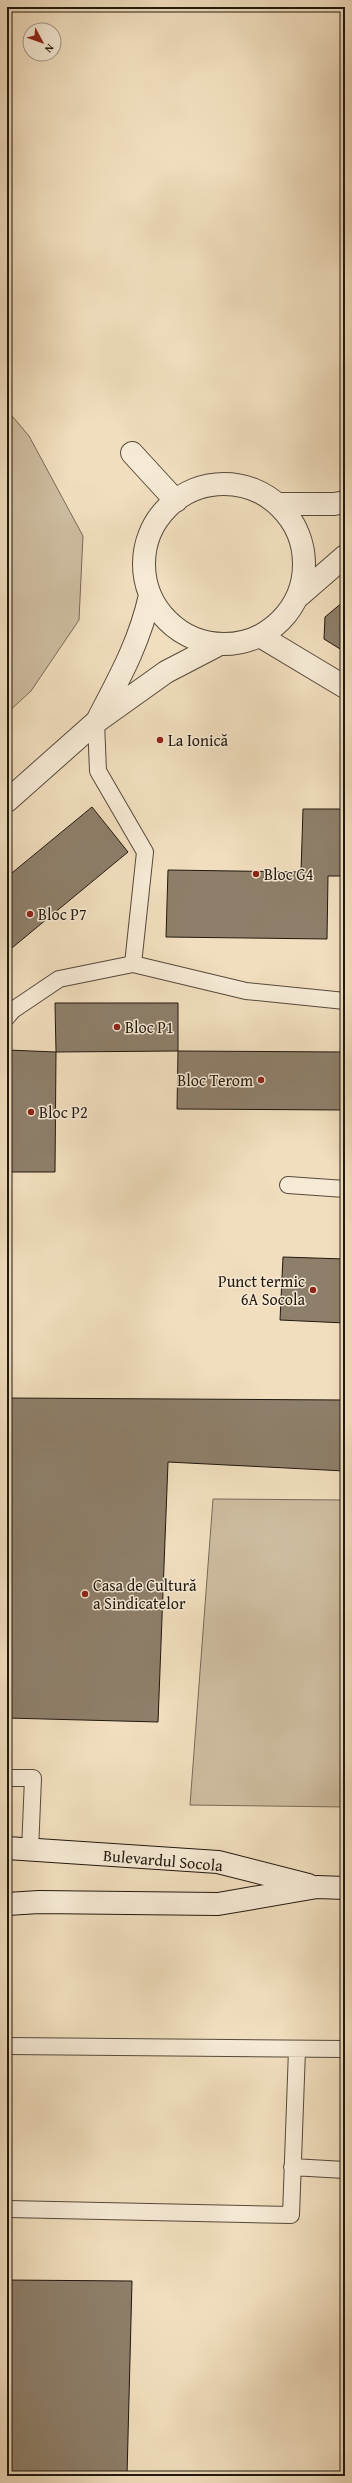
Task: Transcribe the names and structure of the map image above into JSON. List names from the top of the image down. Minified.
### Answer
{"streets":{"street":["Bulevardul Socola"]},"places":["La Ionică","Bloc G4","Bloc P7","Bloc P1","Bloc Terom","Bloc P2","Punct termic 6A Socola","Casa de Cultură a Sindicatelor"],"north":"bottom right"}
